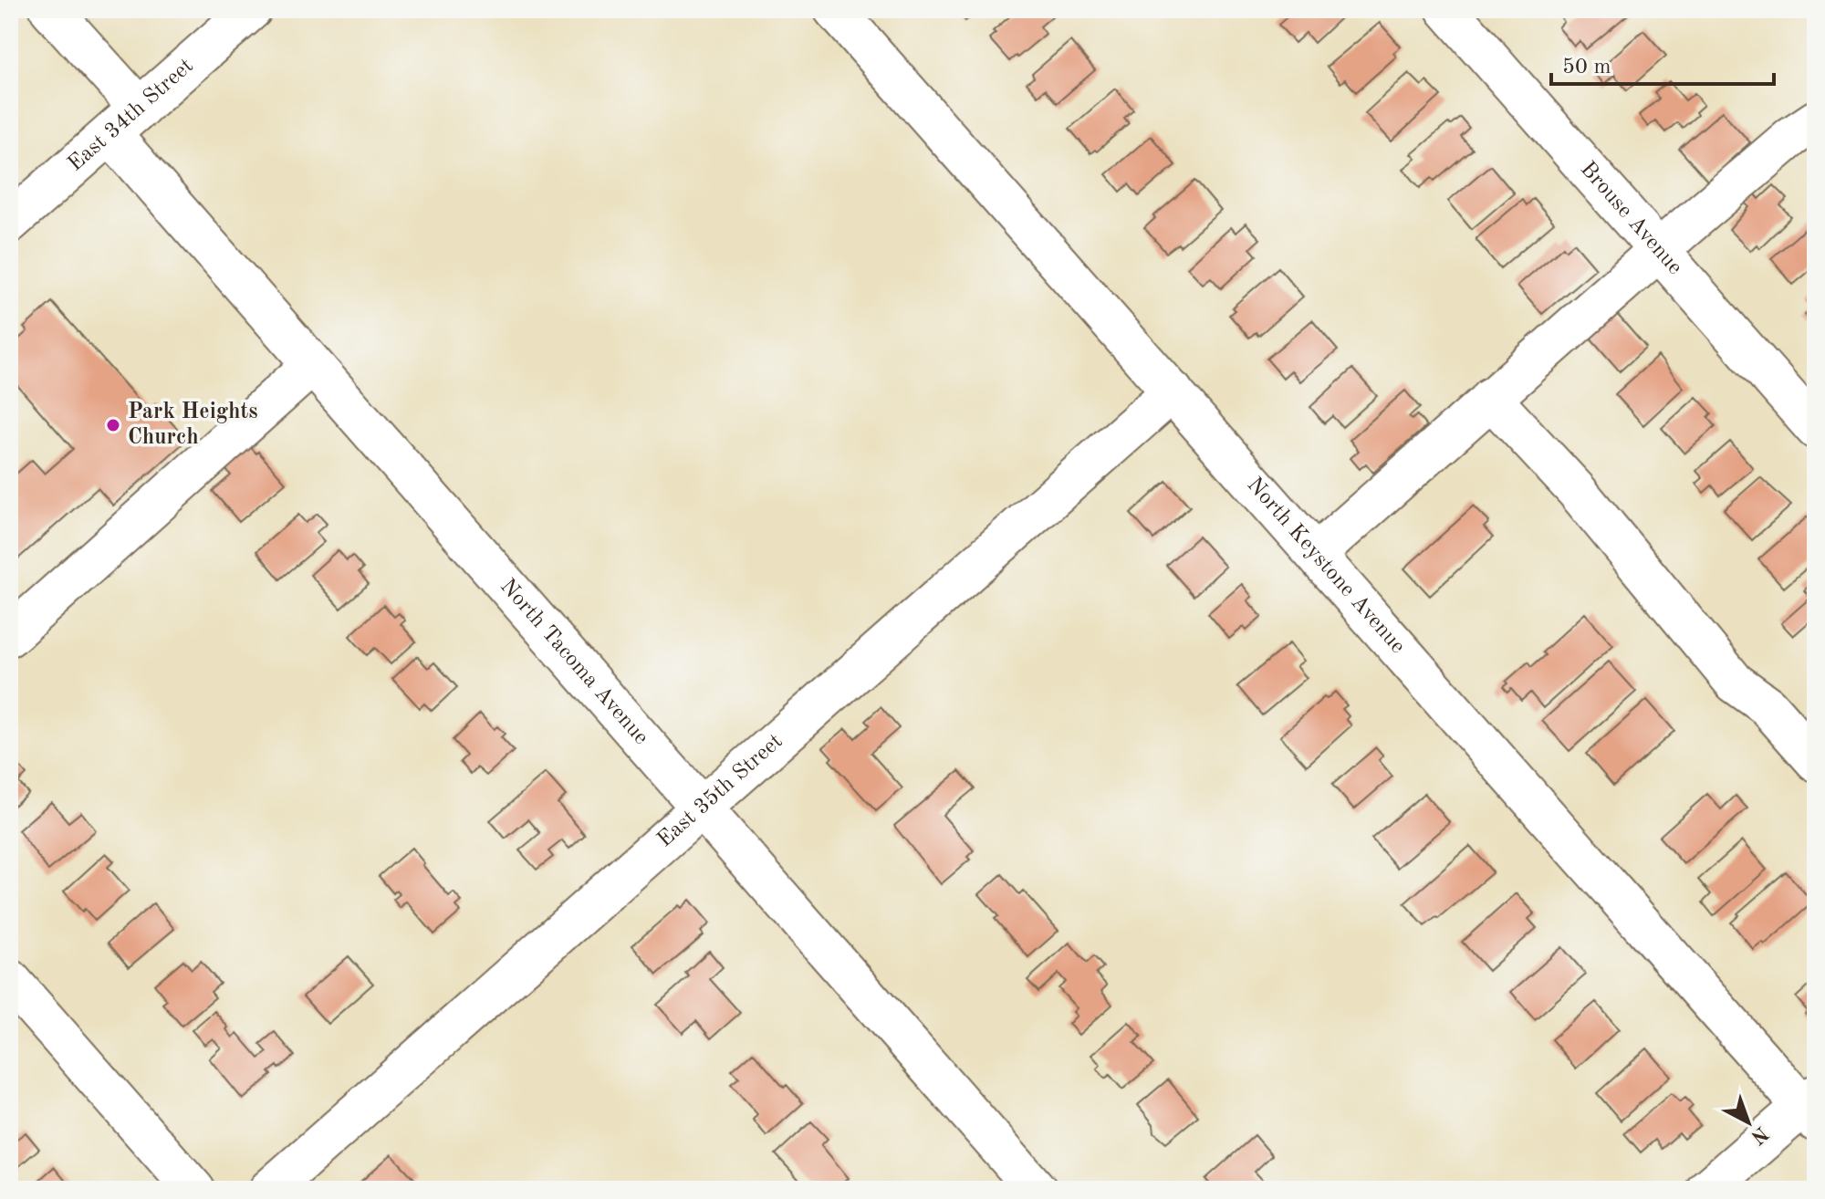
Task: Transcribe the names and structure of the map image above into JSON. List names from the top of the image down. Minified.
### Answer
{"streets":{"street":["East 34th Street","Brouse Avenue","North Keystone Avenue","North Tacoma Avenue","East 35th Street"]},"crossings":[["East 34th Street","North Tacoma Avenue"],["North Keystone Avenue","East 35th Street"],["North Tacoma Avenue","East 35th Street"]],"places":["Park Heights Church"],"scale_bar":"50 m","north":"bottom right"}
